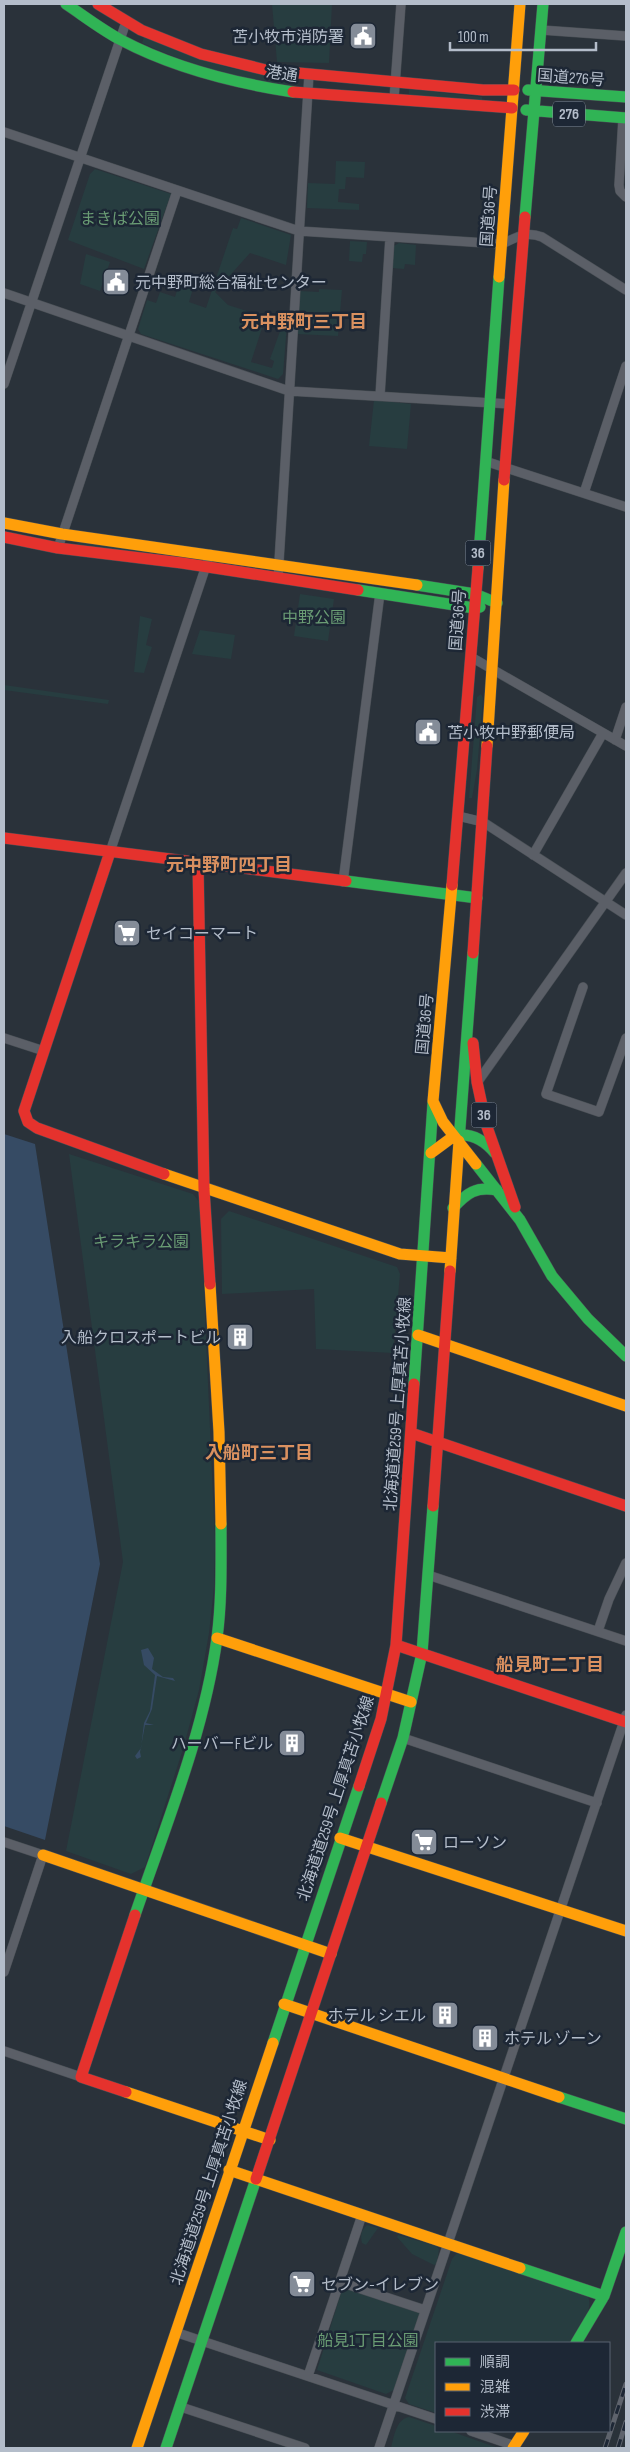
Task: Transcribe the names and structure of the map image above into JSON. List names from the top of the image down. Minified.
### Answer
{"streets":{"main road":["港通","国道276号","276","国道36号","36","北海道道259号 上厚真苫小牧線"]},"crossings":[["港通","国道276号"],["港通","276"],["港通","国道36号"],["国道276号","国道36号"],["国道276号","36"],["276","国道36号"],["276","36"],["国道36号","36"],["国道36号","北海道道259号 上厚真苫小牧線"],["36","北海道道259号 上厚真苫小牧線"]],"districts":["元中野町三丁目","元中野町四丁目","入船町三丁目","船見町二丁目"],"parks":["まきば公園","中野公園","キラキラ公園","船見1丁目公園"],"places":{"public building":["苫小牧市消防署","元中野町総合福祉センター","苫小牧中野郵便局"],"supermarket":["セイコーマート","ローソン","セブン-イレブン"],"building":["入船クロスポートビル","ハーバーFビル","ホテル シエル","ホテル ゾーン"]},"legend":["順調","混雑","渋滞"],"scale_bar":"100 m"}
